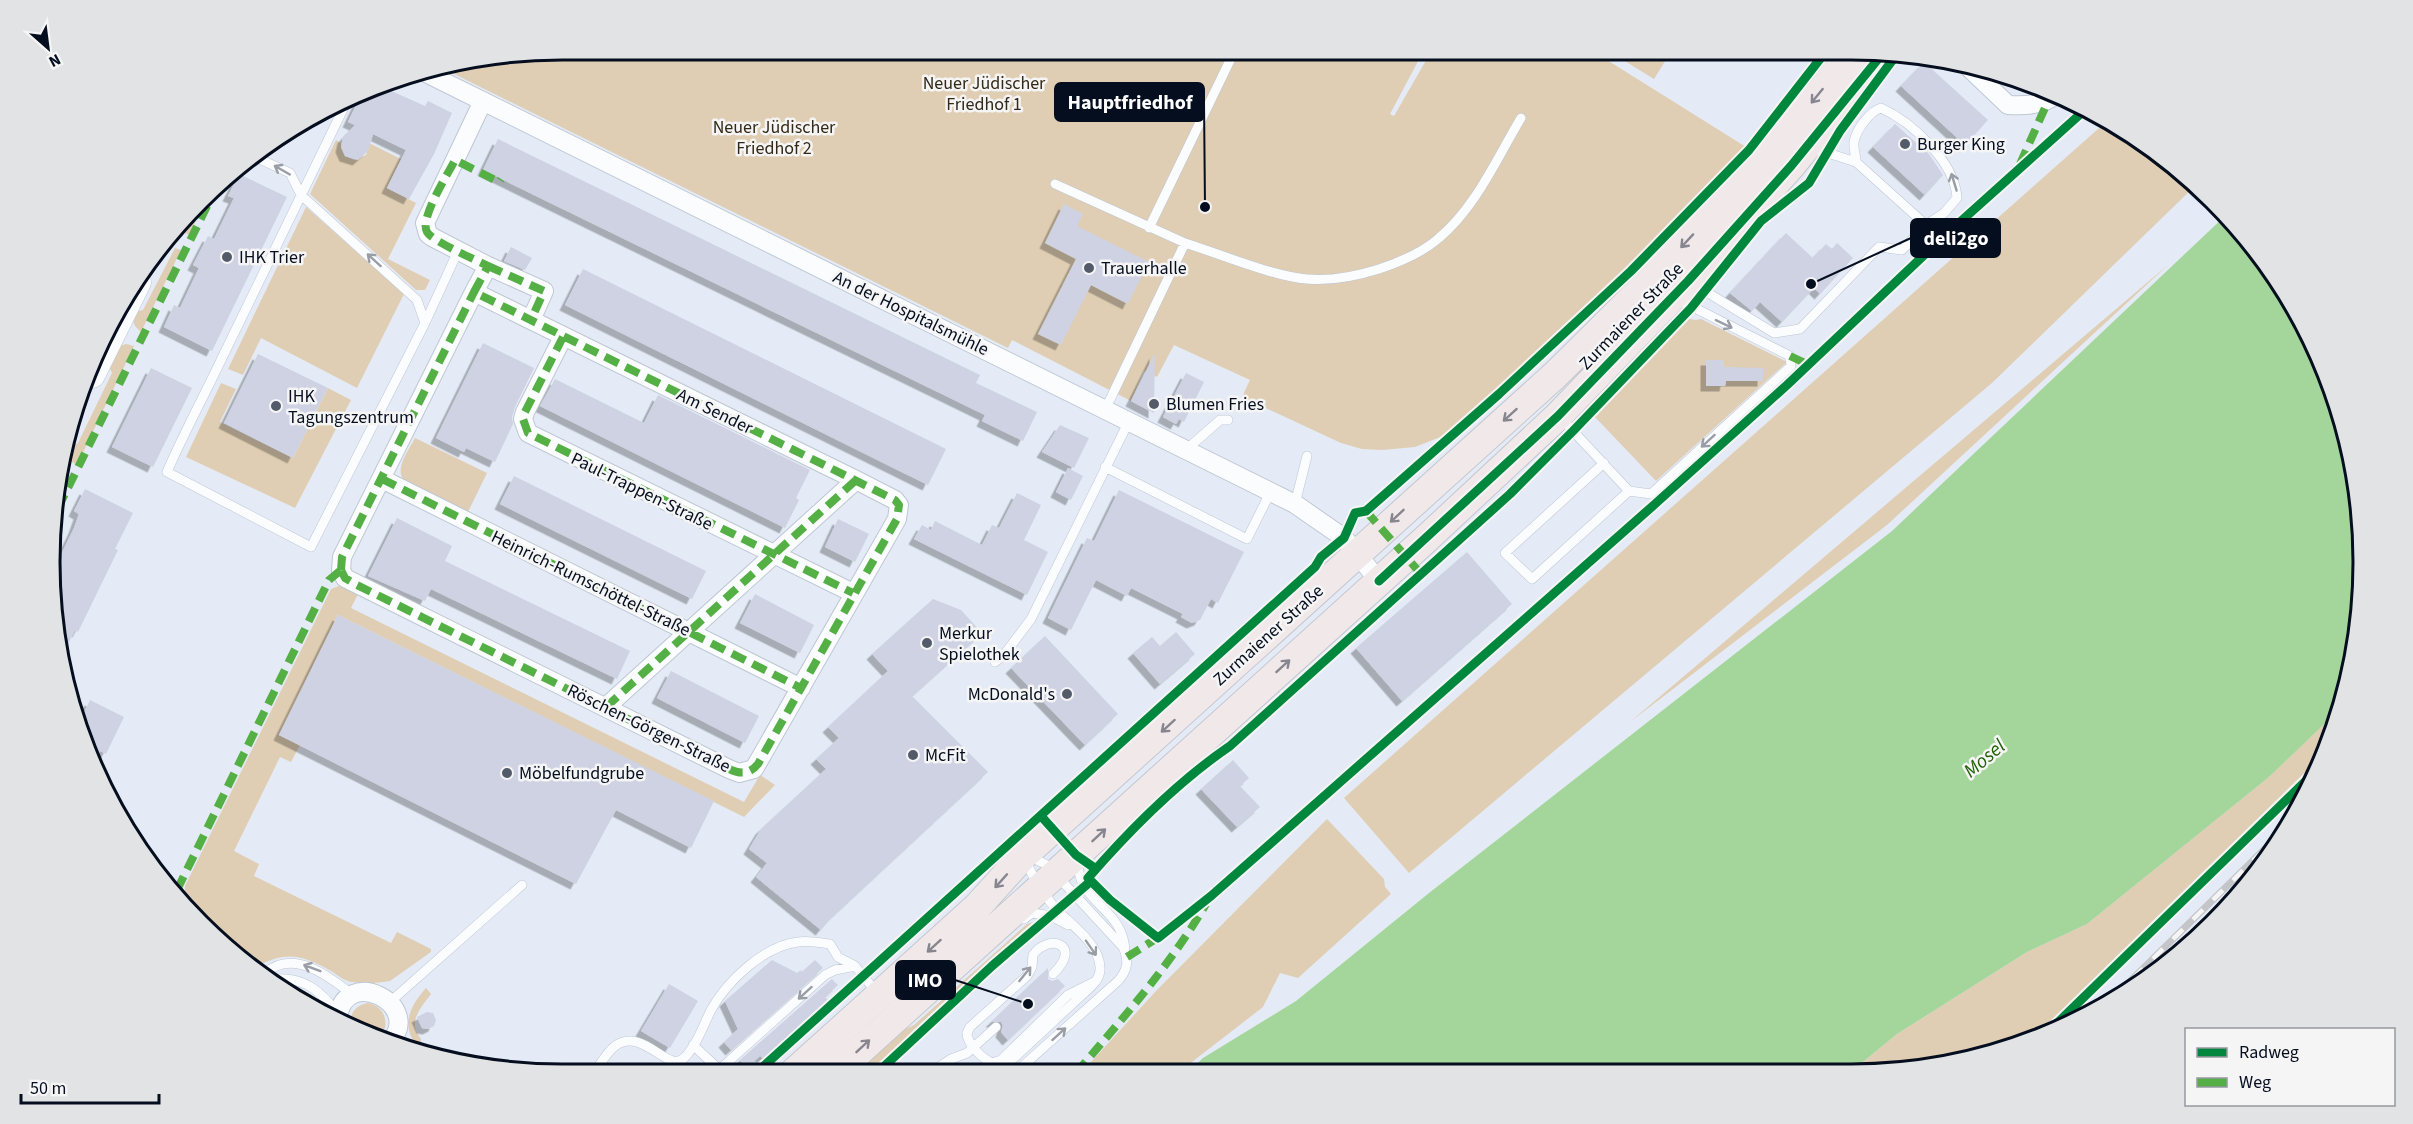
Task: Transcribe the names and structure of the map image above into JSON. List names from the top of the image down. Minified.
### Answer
{"streets":{"main road":["Zurmaiener Straße"],"street":["An der Hospitalsmühle","Am Sender","Paul-Trappen-Straße","Heinrich-Rumschöttel-Straße","Röschen-Görgen-Straße"]},"crossings":[["An der Hospitalsmühle","Zurmaiener Straße"],["Am Sender","Paul-Trappen-Straße"],["Am Sender","Röschen-Görgen-Straße"],["Paul-Trappen-Straße","Röschen-Görgen-Straße"],["Heinrich-Rumschöttel-Straße","Röschen-Görgen-Straße"]],"water":["Mosel"],"parks":["Neuer Jüdischer Friedhof 1","Neuer Jüdischer Friedhof 2"],"places":["Burger King","Hauptfriedhof","IHK Trier","Trauerhalle","deli2go","Blumen Fries","IHK Tagungszentrum","Merkur Spielothek","McDonald's","McFit","Möbelfundgrube","IMO"],"legend":["Radweg","Weg"],"scale_bar":"50 m","north":"bottom right"}
